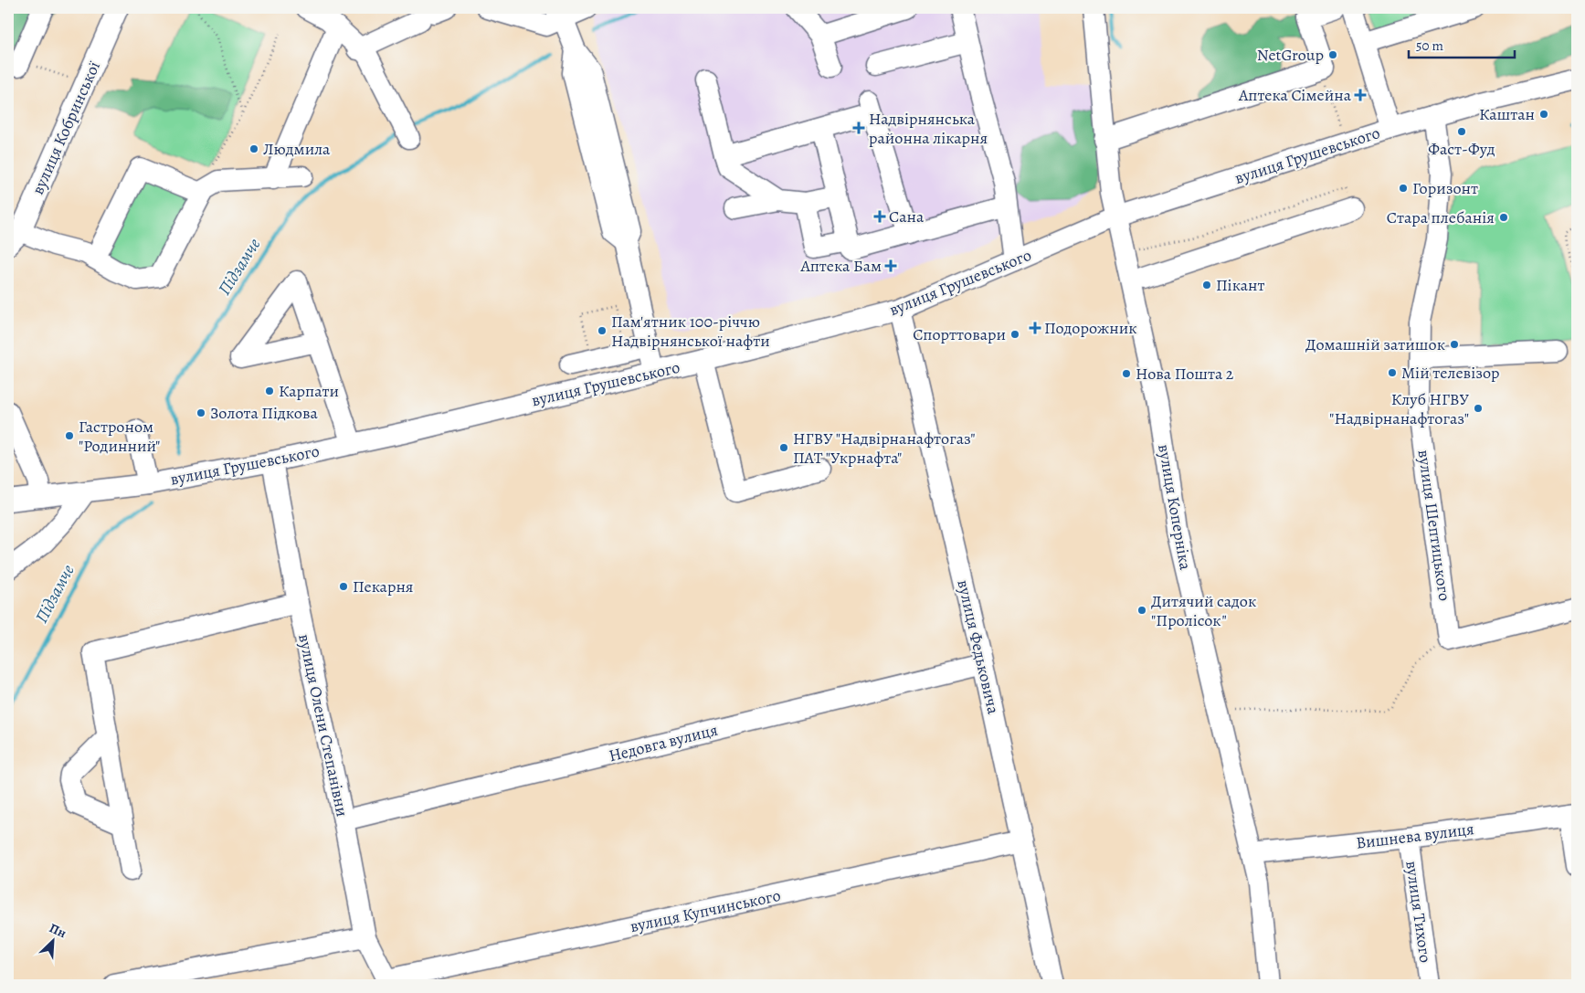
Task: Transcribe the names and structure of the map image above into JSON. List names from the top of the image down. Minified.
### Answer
{"streets":{"street":["вулиця Кобринської","вулиця Грушевського","вулиця Коперніка","вулиця Шептицького","вулиця Федьковича","вулиця Олени Степанівни","Недовга вулиця","Вишнева вулиця","вулиця Купчинського","вулиця Тихого"]},"crossings":[["вулиця Грушевського","вулиця Коперніка"],["вулиця Грушевського","вулиця Шептицького"],["вулиця Грушевського","вулиця Федьковича"],["вулиця Грушевського","вулиця Олени Степанівни"],["вулиця Коперніка","Вишнева вулиця"],["вулиця Федьковича","Недовга вулиця"],["вулиця Федьковича","вулиця Купчинського"],["вулиця Олени Степанівни","Недовга вулиця"],["вулиця Олени Степанівни","вулиця Купчинського"],["Вишнева вулиця","вулиця Тихого"]],"water":["Підзамче"],"places":{"other":["NetGroup","Каштан","Фаст-Фуд","Людмила","Горизонт","Стара плебанія","Пікант","Пам'ятник 100-річчю Надвірнянської нафти","Спорттовари","Домашній затишок","Мій телевізор","Нова Пошта 2","Карпати","Клуб НГВУ \"Надвірнанафтогаз\"","Золота Підкова","Гастроном \"Родинний\"","НГВУ \"Надвірнанафтогаз\" ПАТ \"Укрнафта\"","Пекарня","Дитячий садок \"Пролісок\""],"health":["Аптека Сімейна","Надвірнянська районна лікарня","Сана","Аптека Бам","Подорожник"]},"scale_bar":"50 m","north":"top right"}
